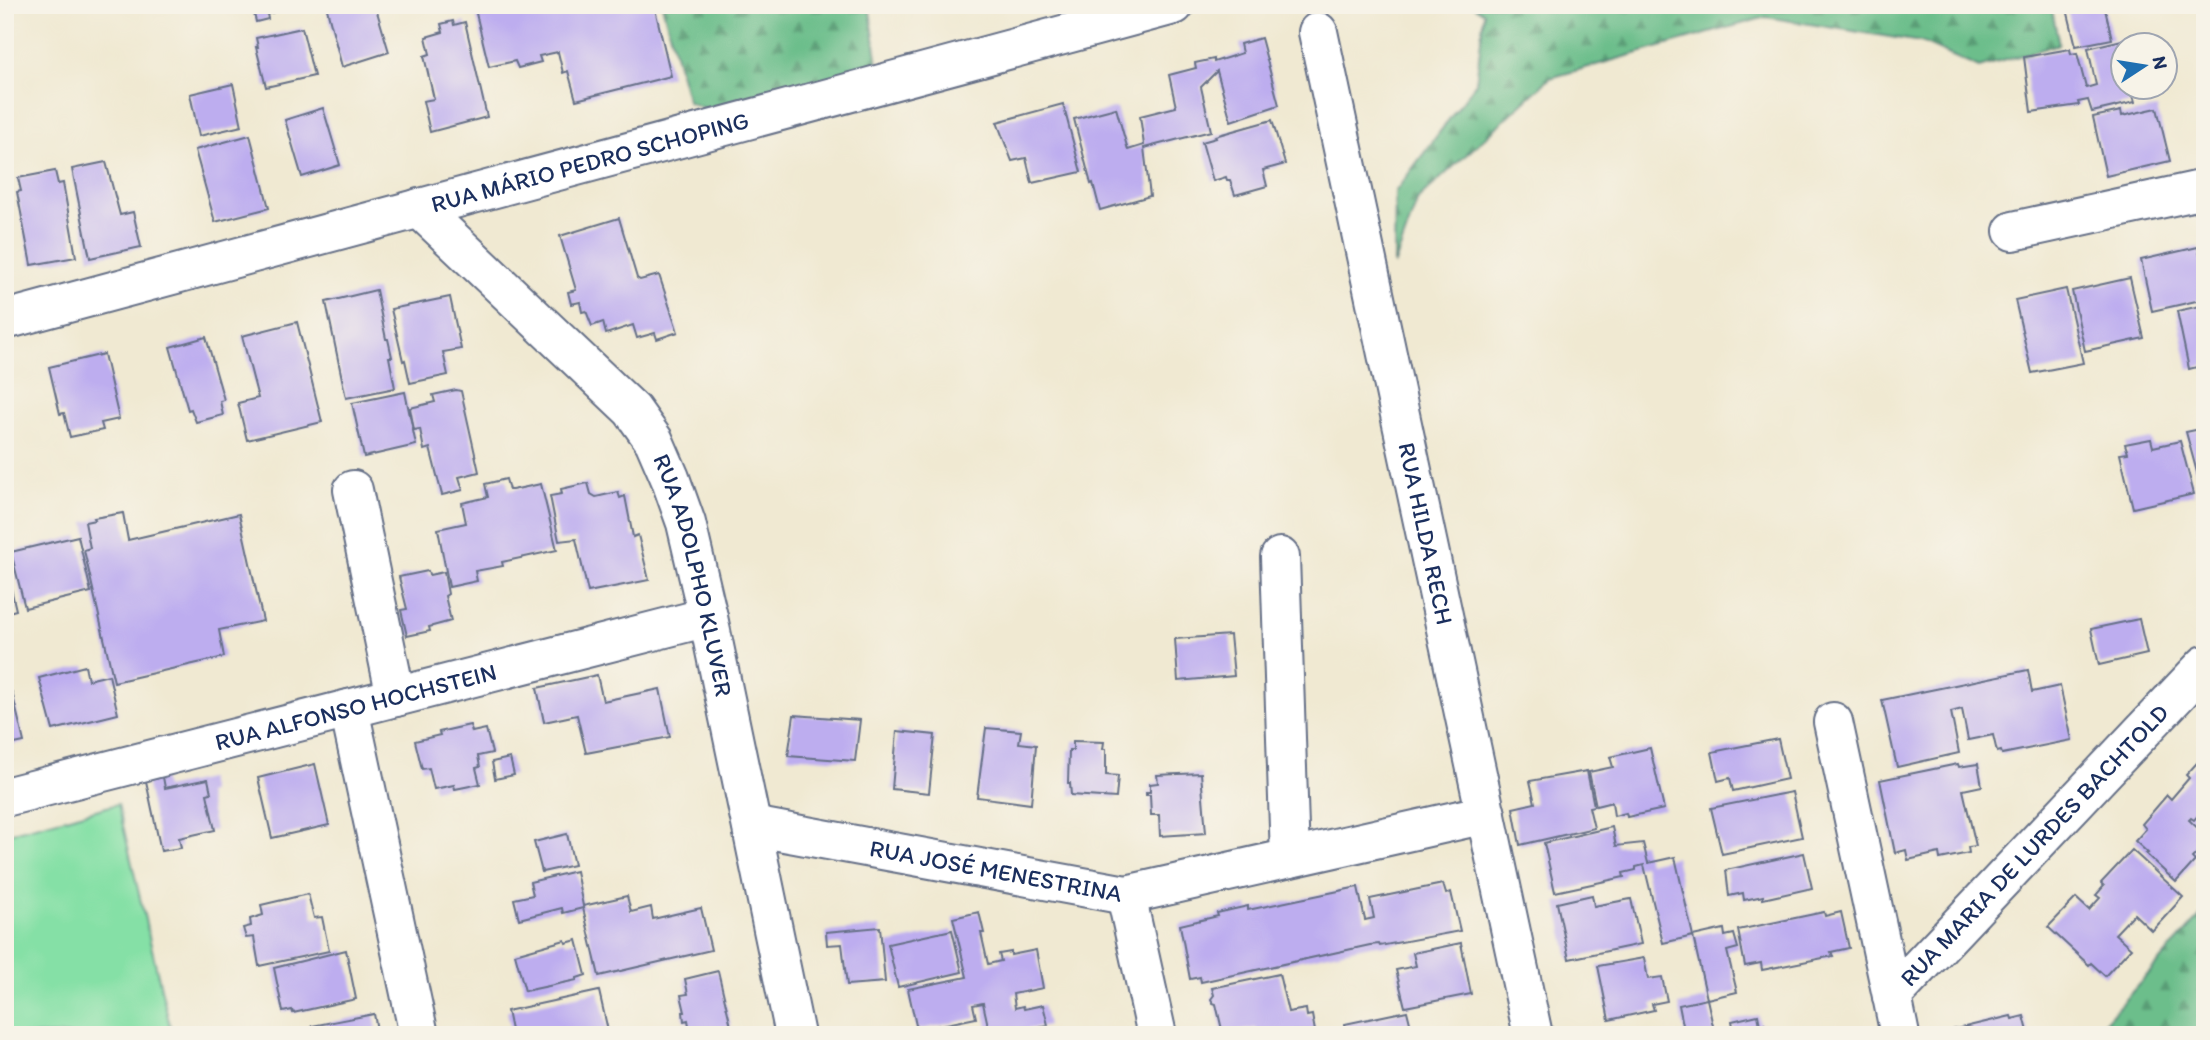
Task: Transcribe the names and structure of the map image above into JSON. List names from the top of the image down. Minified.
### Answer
{"streets":{"street":["RUA MÁRIO PEDRO SCHOPING","RUA HILDA RECH","RUA ADOLPHO KLUVER","RUA ALFONSO HOCHSTEIN","RUA MARIA DE LURDES BACHTOLD","RUA JOSÉ MENESTRINA"]},"crossings":[["RUA MÁRIO PEDRO SCHOPING","RUA ADOLPHO KLUVER"],["RUA HILDA RECH","RUA JOSÉ MENESTRINA"],["RUA ADOLPHO KLUVER","RUA ALFONSO HOCHSTEIN"],["RUA ADOLPHO KLUVER","RUA JOSÉ MENESTRINA"]],"north":"right"}
